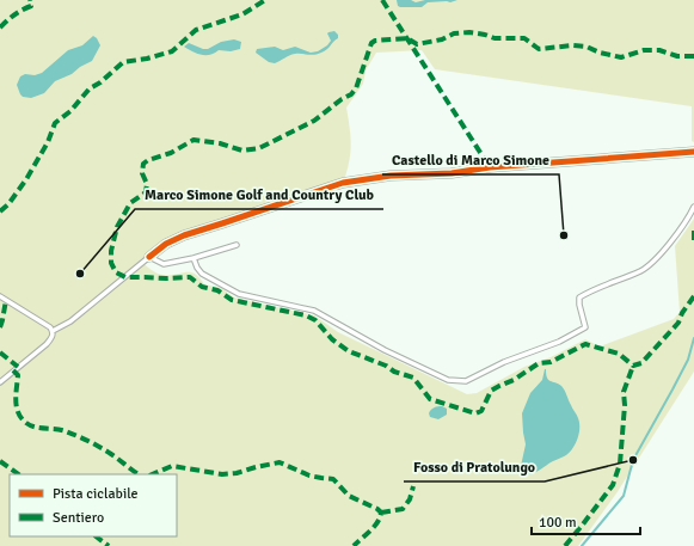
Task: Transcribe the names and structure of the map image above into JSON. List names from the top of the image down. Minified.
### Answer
{"places":["Castello di Marco Simone","Marco Simone Golf and Country Club","Fosso di Pratolungo"],"legend":["Pista ciclabile","Sentiero"],"scale_bar":"100 m"}
